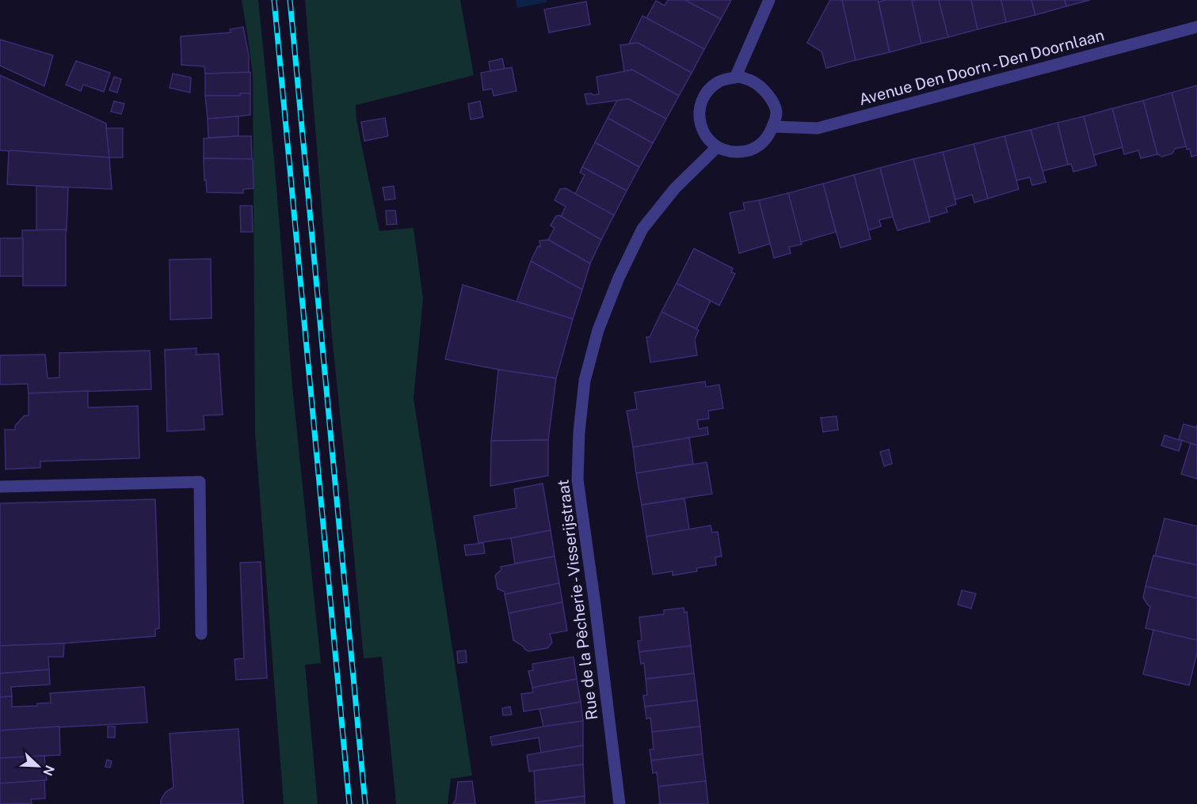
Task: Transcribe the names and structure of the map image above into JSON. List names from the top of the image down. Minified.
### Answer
{"streets":{"street":["Avenue Den Doorn - Den Doornlaan","Rue de la Pêcherie - Visserijstraat"]},"crossings":[["Avenue Den Doorn - Den Doornlaan","Rue de la Pêcherie - Visserijstraat"]],"north":"bottom right"}
